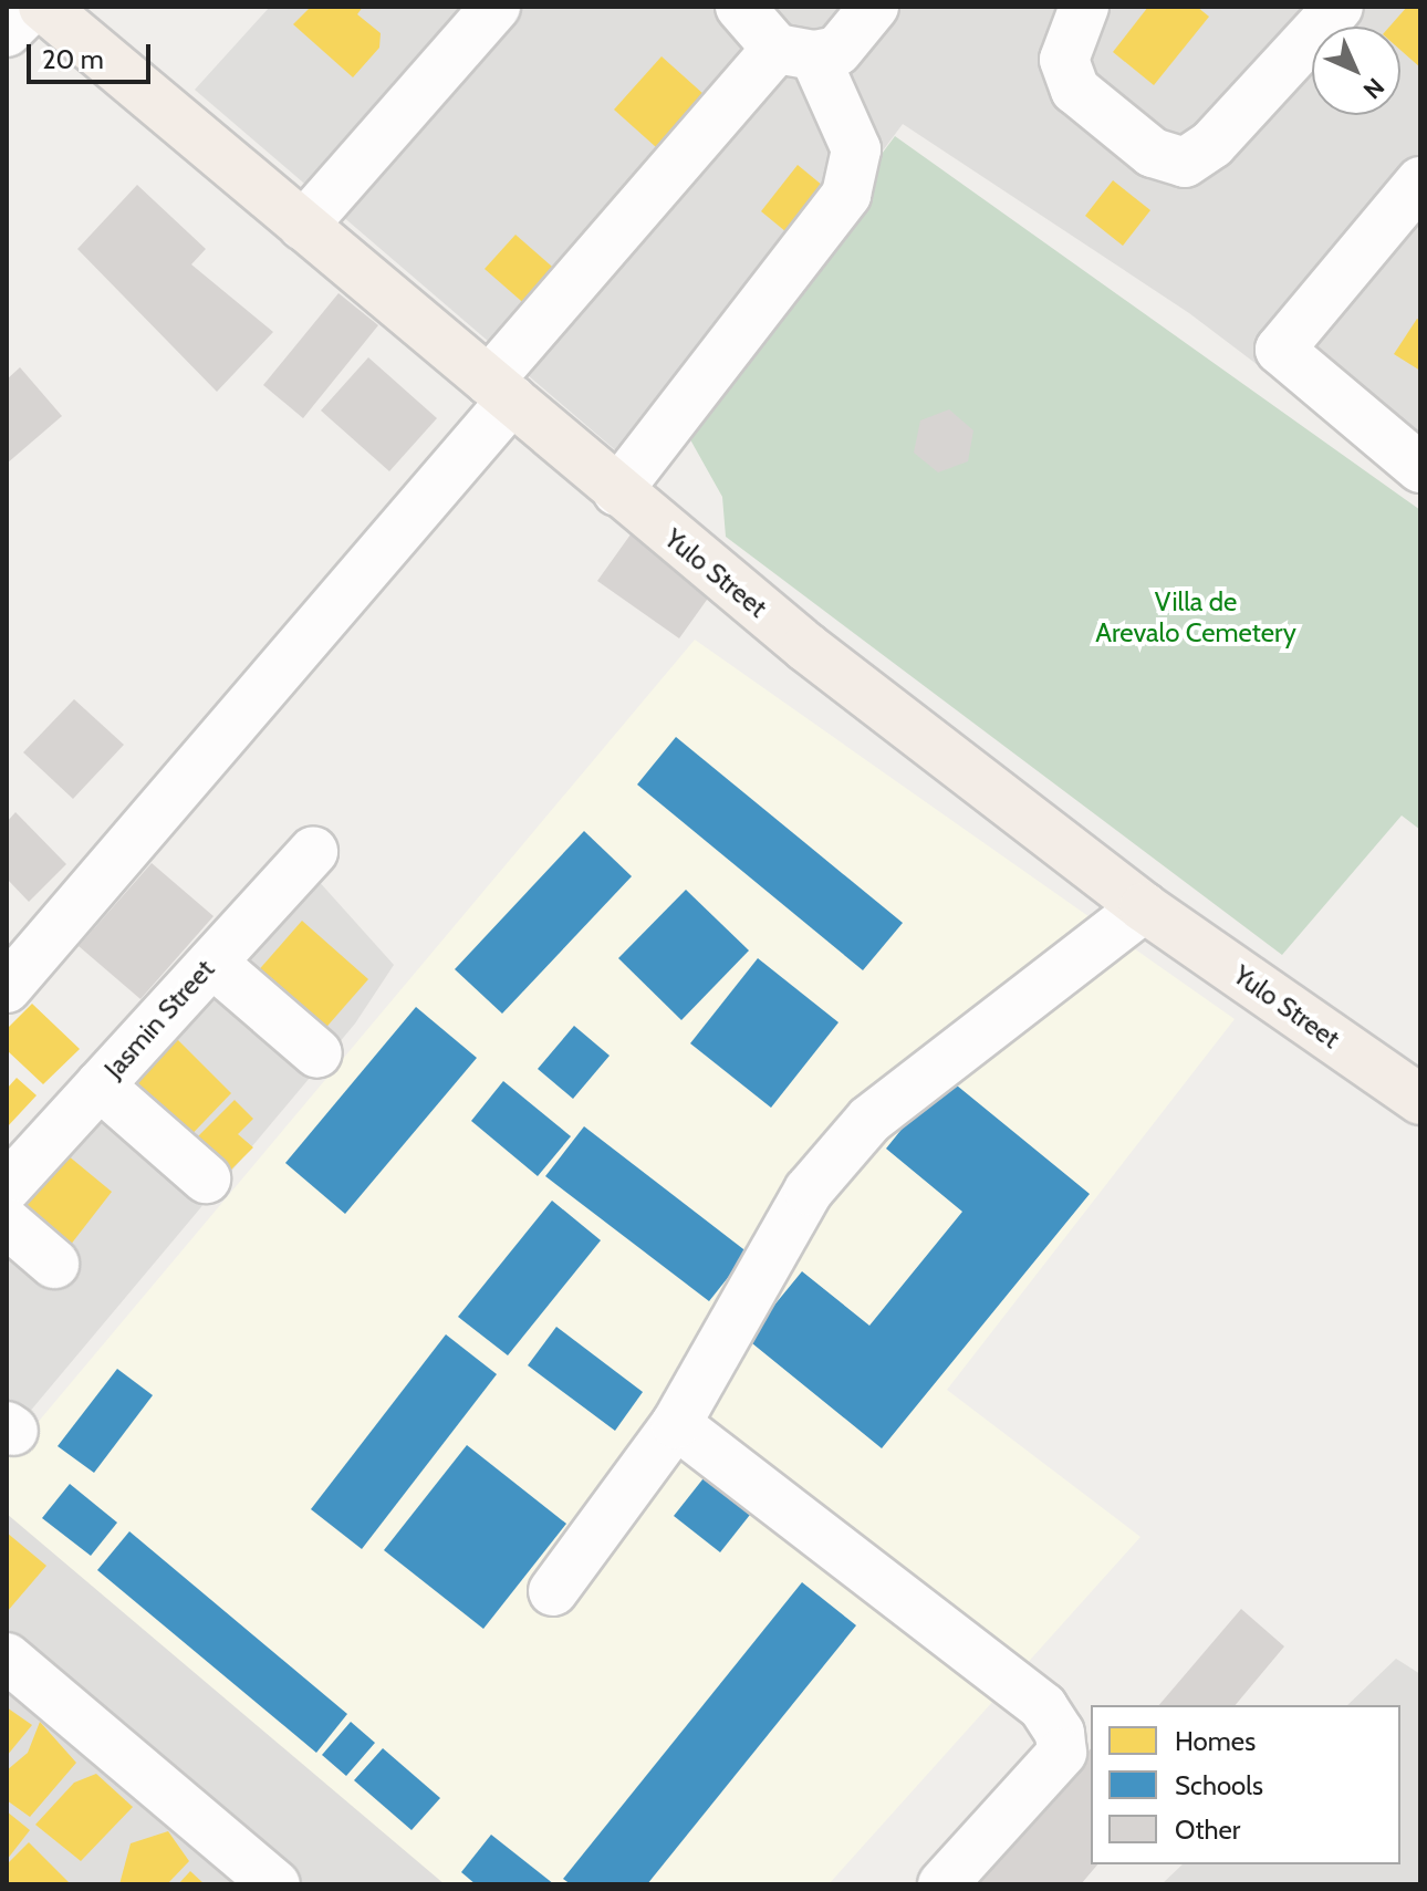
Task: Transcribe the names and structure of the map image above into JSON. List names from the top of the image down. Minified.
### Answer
{"streets":{"main road":["Yulo Street"],"street":["Jasmin Street"]},"parks":["Villa de Arevalo Cemetery"],"legend":["Homes","Schools","Other"],"scale_bar":"20 m","north":"bottom right"}
